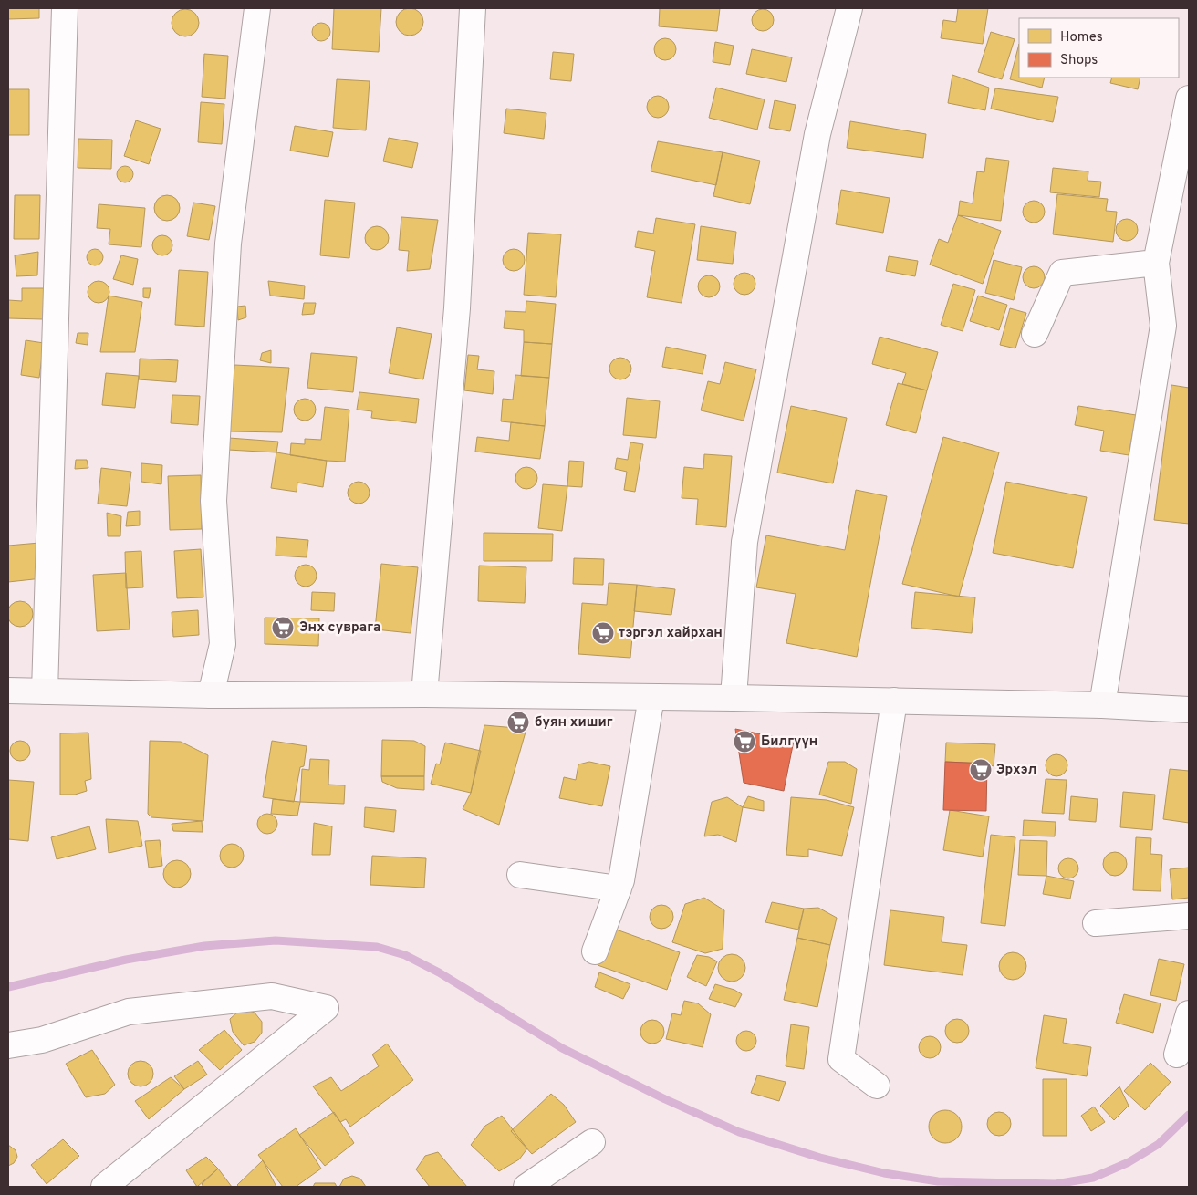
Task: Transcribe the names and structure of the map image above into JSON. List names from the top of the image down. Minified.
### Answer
{"places":{"supermarket":["Энх суврага","тэргэл хайрхан","буян хишиг","Билгүүн","Эрхэл"]},"legend":["Homes","Shops"]}
